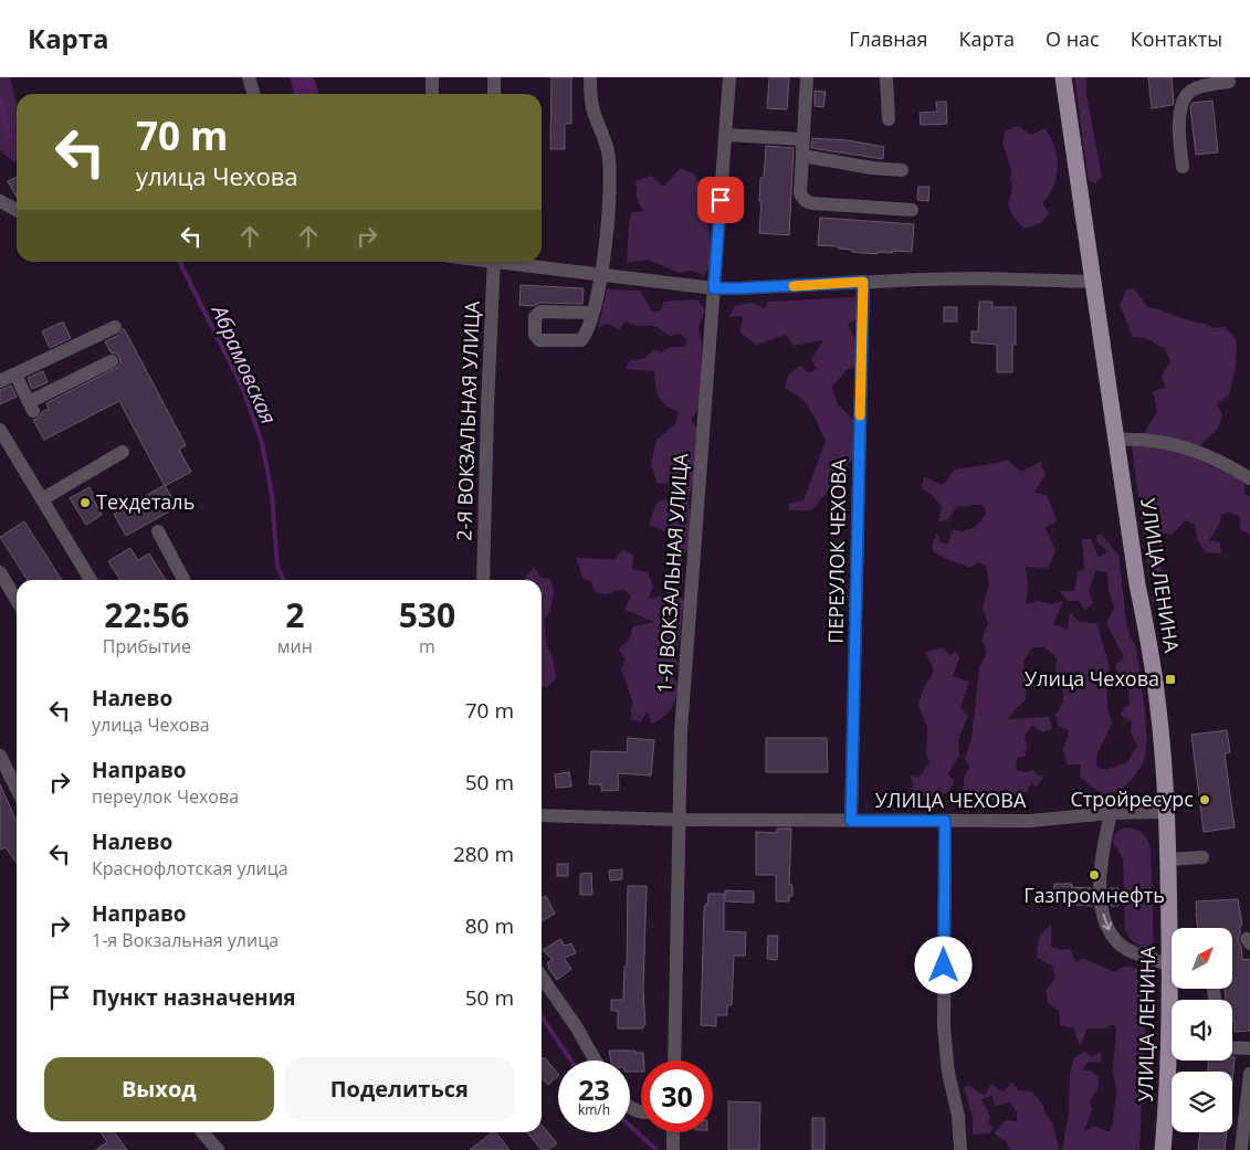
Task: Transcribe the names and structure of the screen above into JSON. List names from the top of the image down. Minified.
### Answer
{"streets":{"main road":["УЛИЦА ЛЕНИНА"],"street":["2-Я ВОКЗАЛЬНАЯ УЛИЦА","ПЕРЕУЛОК ЧЕХОВА","1-Я ВОКЗАЛЬНАЯ УЛИЦА","УЛИЦА ЧЕХОВА"]},"crossings":[["ПЕРЕУЛОК ЧЕХОВА","УЛИЦА ЧЕХОВА"],["1-Я ВОКЗАЛЬНАЯ УЛИЦА","УЛИЦА ЧЕХОВА"],["УЛИЦА ЛЕНИНА","УЛИЦА ЧЕХОВА"]],"water":["Абрамовская"],"places":{"other":["Техдеталь","Стройресурс","Газпромнефть"],"transit":["Улица Чехова"]},"north":"top right","page":{"header":"Карта","nav":["Главная","Карта","О нас","Контакты"],"turn":["70 m","улица Чехова"],"eta":["22:56","Прибытие","2","мин","530","m"],"list":[{"name":"Налево","note":"улица Чехова","value":"70 m"},{"name":"Направо","note":"переулок Чехова","value":"50 m"},{"name":"Налево","note":"Краснофлотская улица","value":"280 m"},{"name":"Направо","note":"1-я Вокзальная улица","value":"80 m"},{"name":"Пункт назначения","value":"50 m"}],"buttons":["Выход","Поделиться"],"speed":"23 km/h","limit":"30"}}
